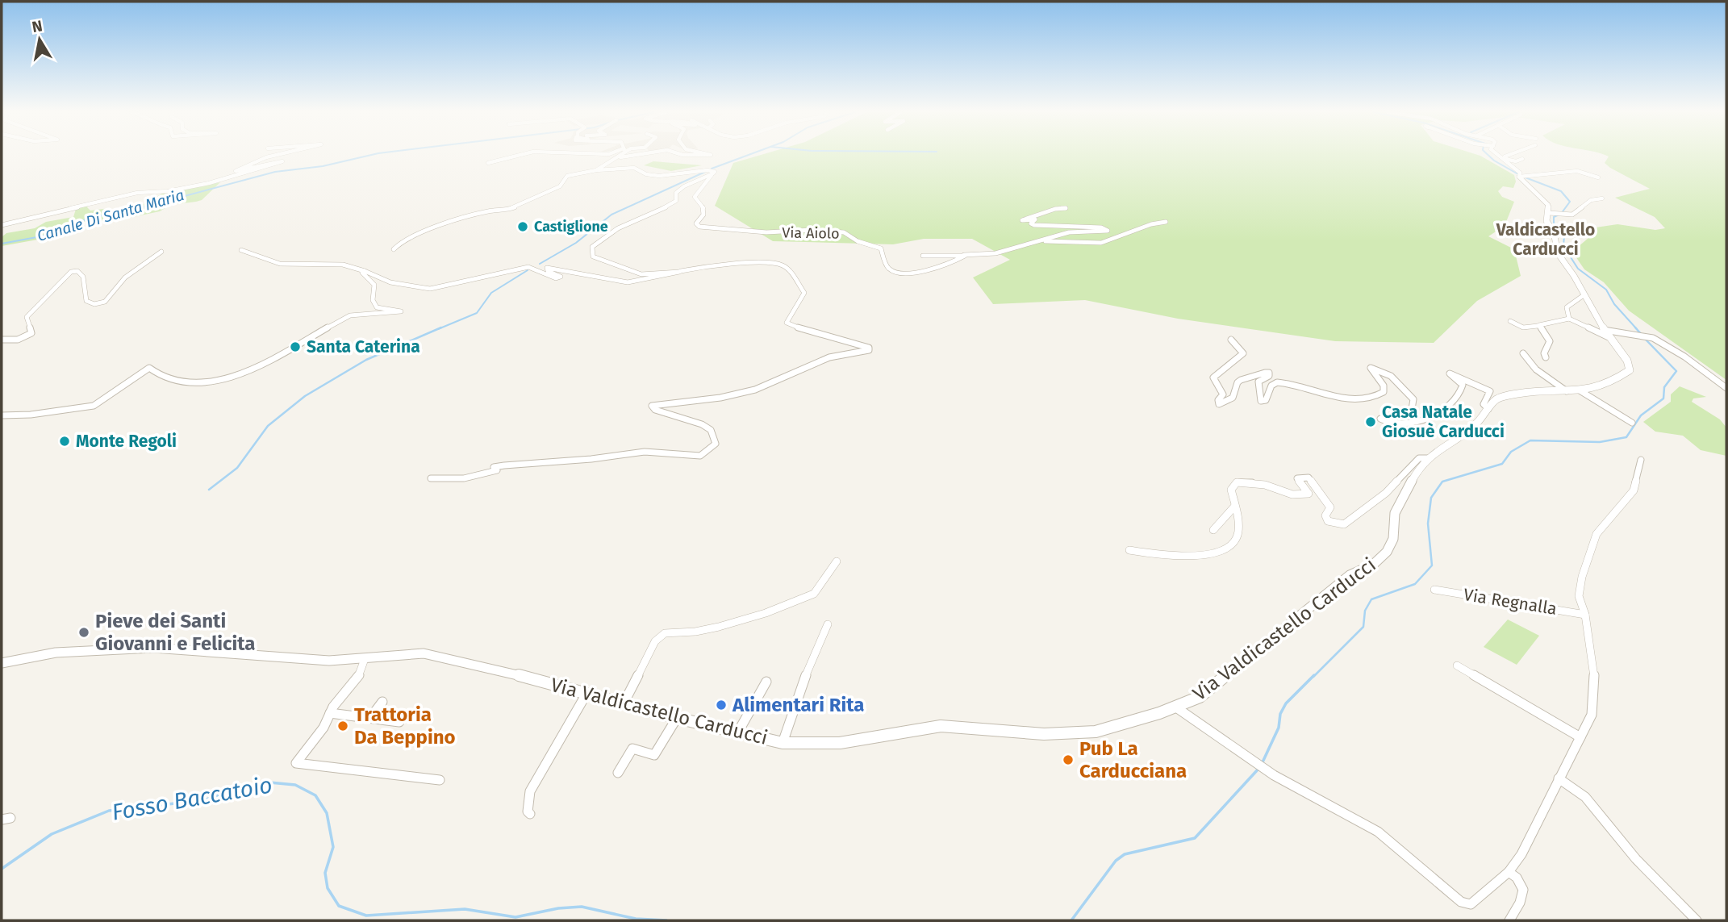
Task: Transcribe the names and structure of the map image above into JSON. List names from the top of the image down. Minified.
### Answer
{"streets":{"street":["Via Aiolo","Via Regnalla","Via Valdicastello Carducci"]},"crossings":[["Via Regnalla","Via Valdicastello Carducci"]],"districts":["Valdicastello Carducci"],"water":["Canale Di Santa Maria","Fosso Baccatoio"],"places":["Castiglione","Santa Caterina","Casa Natale Giosuè Carducci","Monte Regoli","Pieve dei Santi Giovanni e Felicita","Alimentari Rita","Trattoria Da Beppino","Pub La Carducciana"],"north":"top"}
